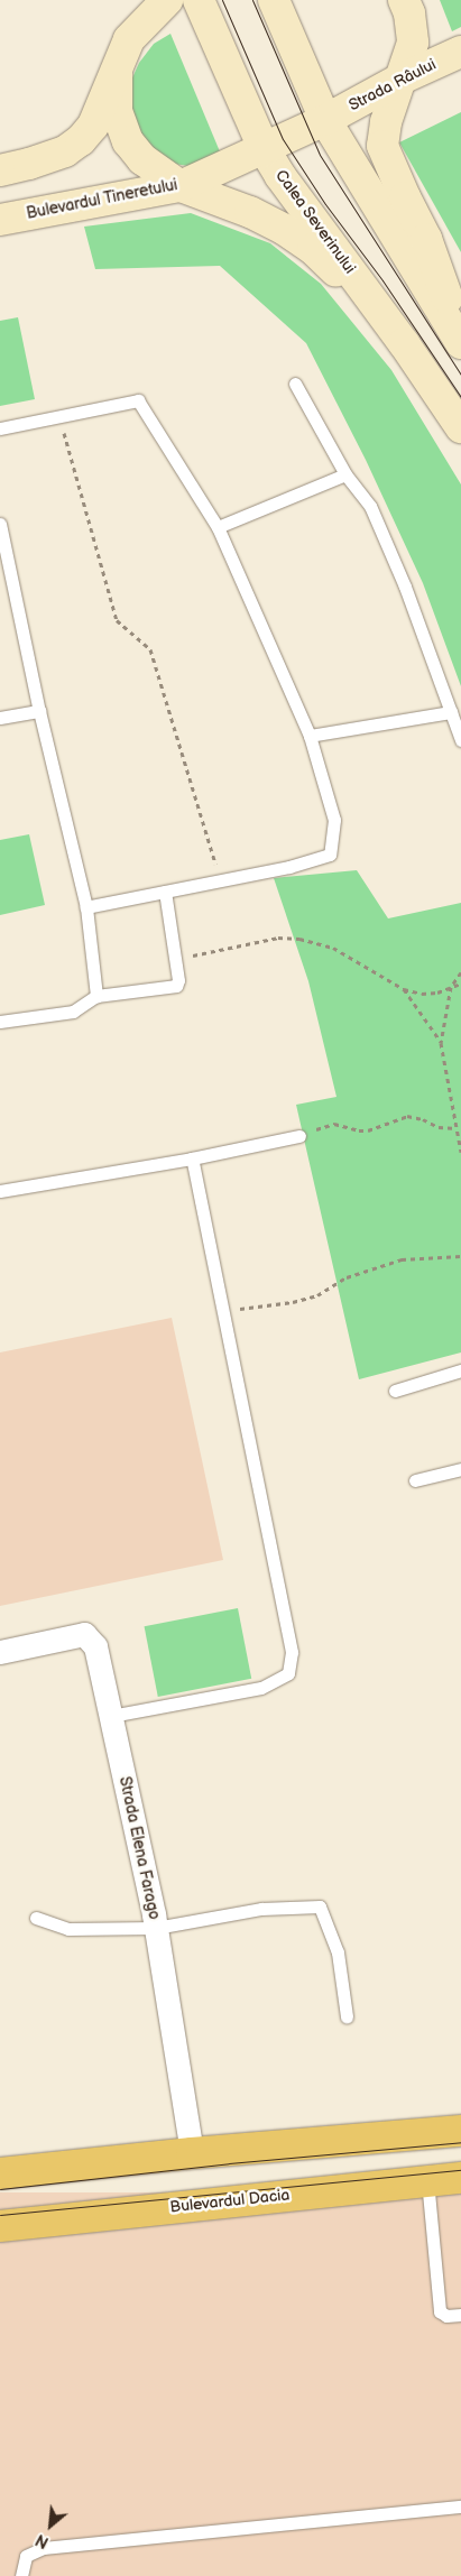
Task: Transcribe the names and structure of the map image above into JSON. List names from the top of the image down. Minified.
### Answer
{"streets":{"main road":["Strada Râului","Bulevardul Tineretului","Calea Severinului","Bulevardul Dacia"],"street":["Strada Elena Farago"]},"crossings":[["Strada Râului","Bulevardul Tineretului"],["Bulevardul Tineretului","Calea Severinului"]],"north":"bottom left"}
